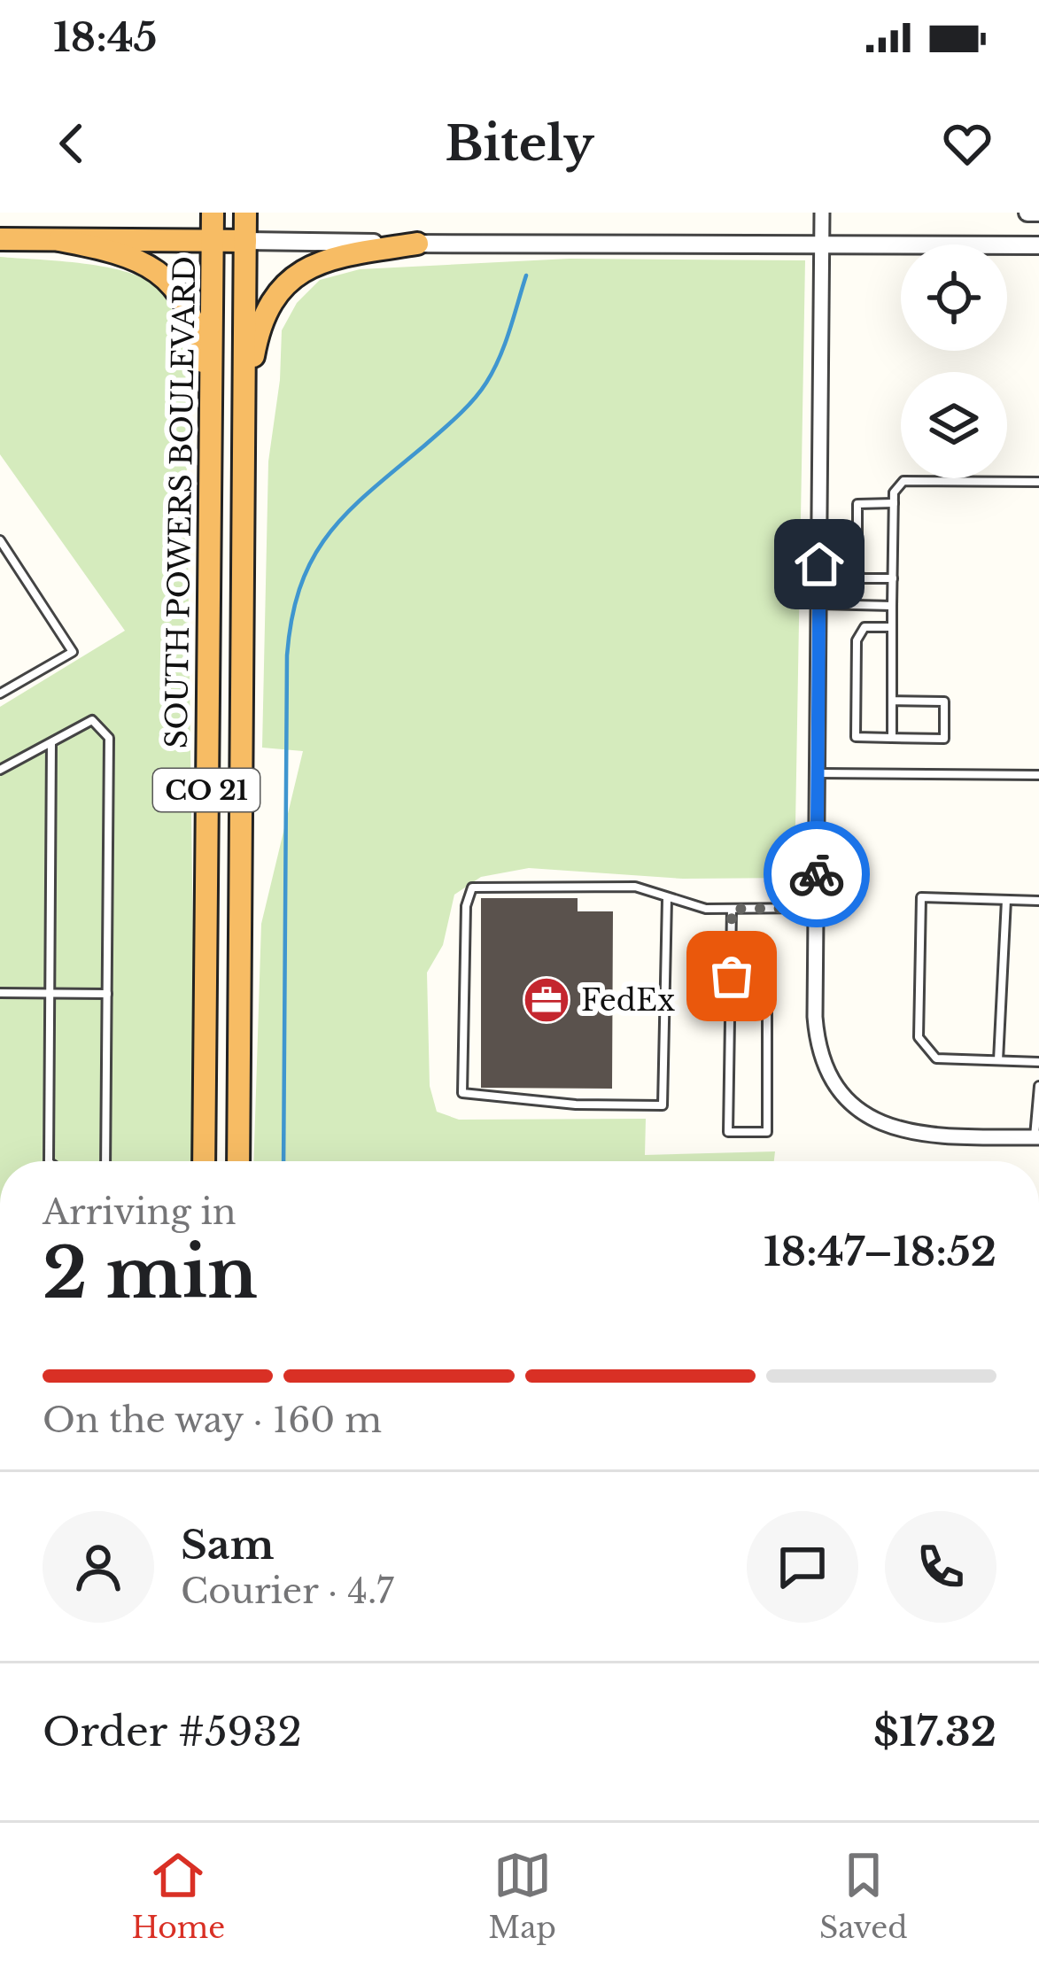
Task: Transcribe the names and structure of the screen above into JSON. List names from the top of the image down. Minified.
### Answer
{"streets":{"highway":["SOUTH POWERS BOULEVARD","CO 21"]},"places":{"office":["FedEx"]},"page":{"status":"18:45","header":"Bitely","heading":["2 min","Arriving in","18:47–18:52"],"panel":["Sam","Courier · 4.7","Order #5932","$17.32"],"bar":"On the way · 160 m","tabs":["Home","Map","Saved"]}}
